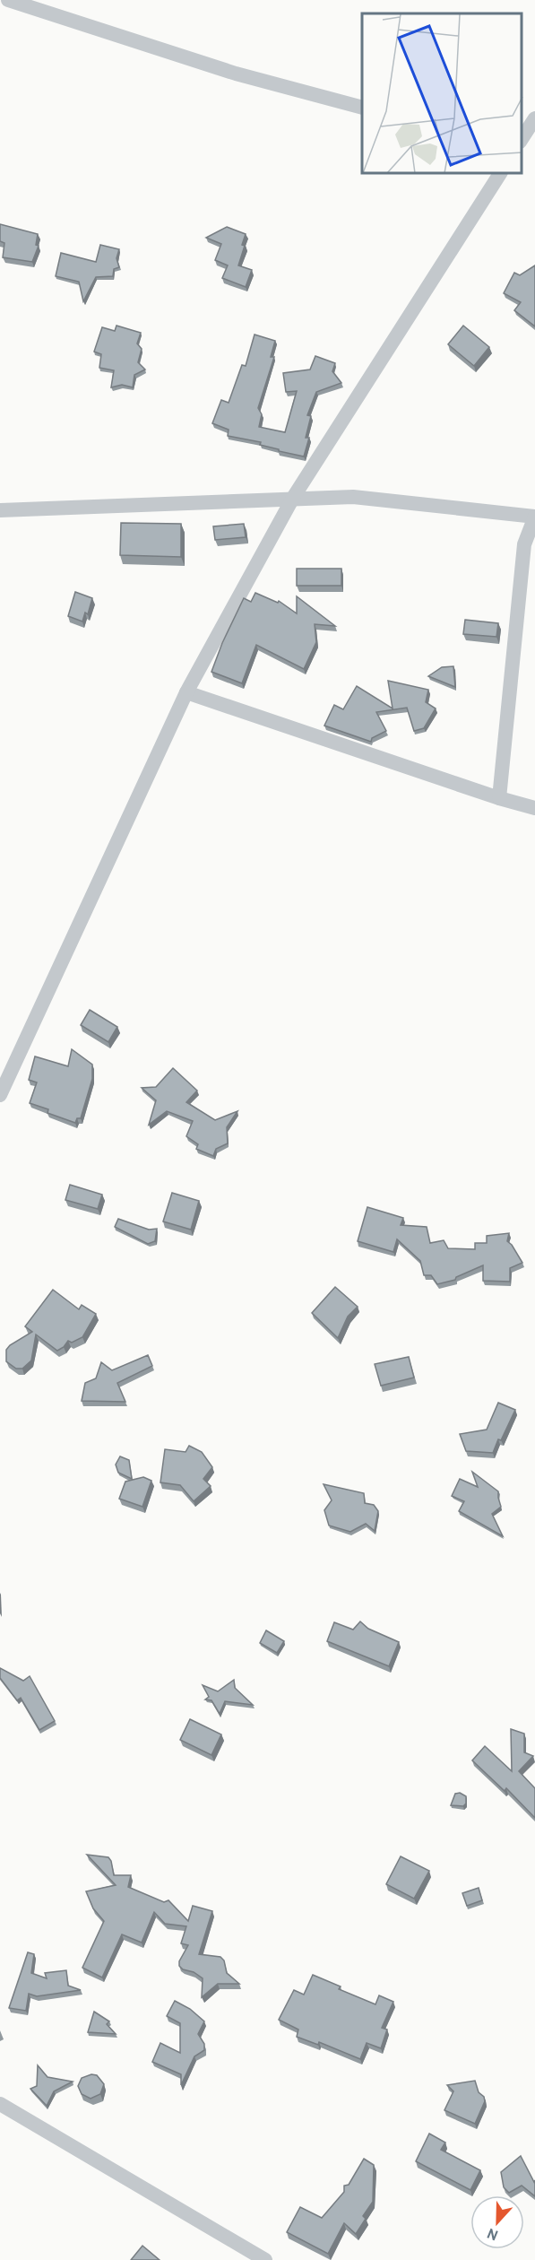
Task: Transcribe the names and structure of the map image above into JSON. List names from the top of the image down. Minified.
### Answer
{"north":"bottom"}
